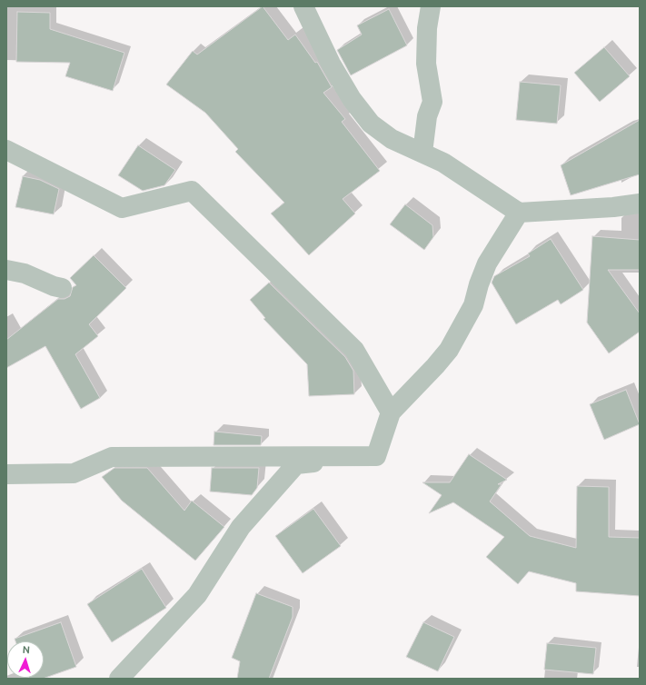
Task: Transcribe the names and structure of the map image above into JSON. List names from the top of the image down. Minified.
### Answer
{"north":"top"}
